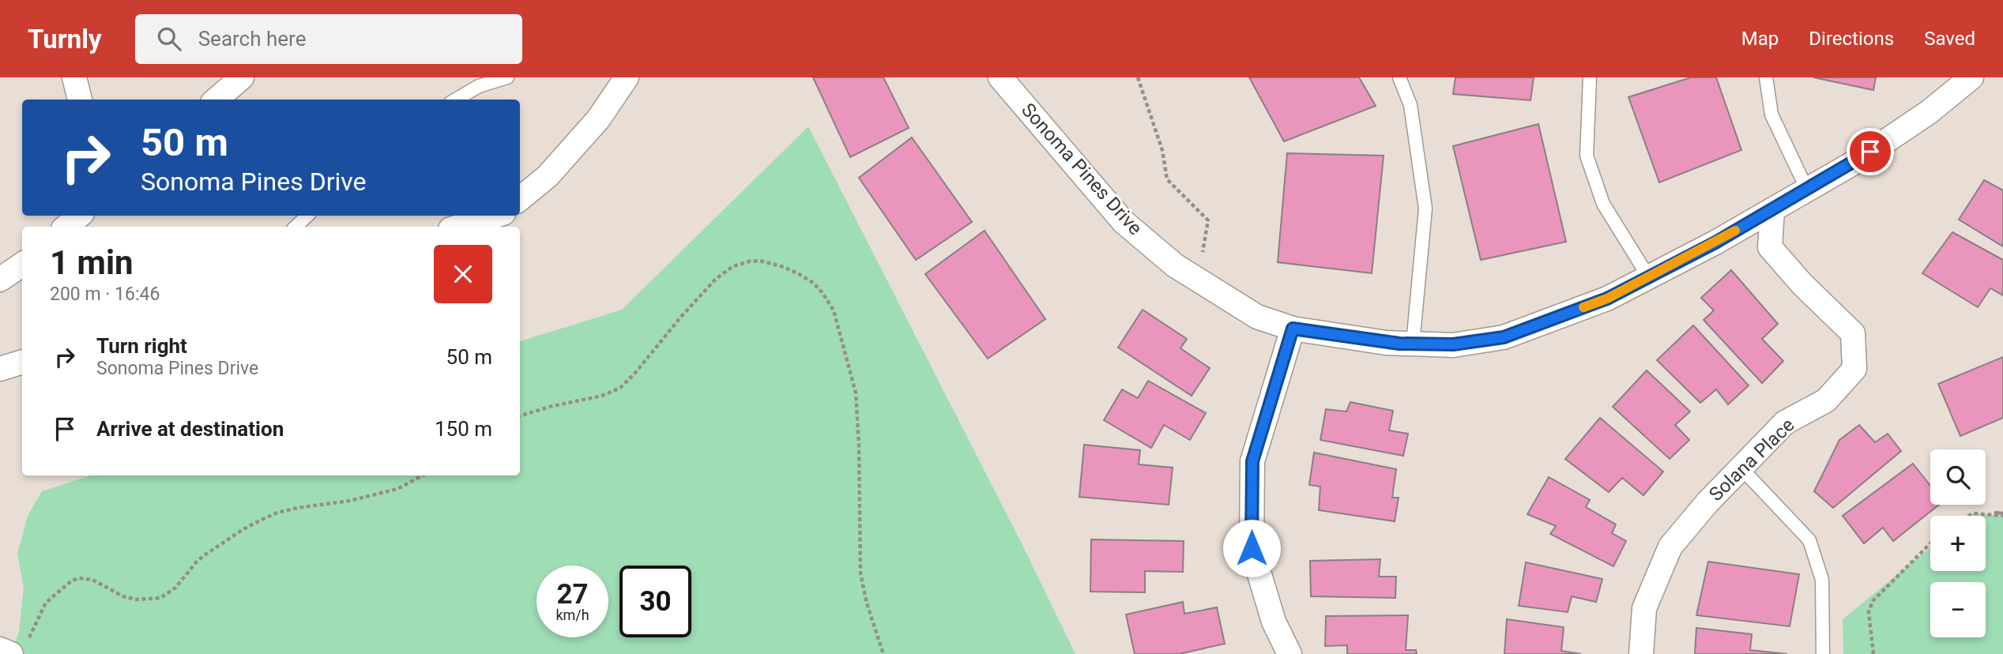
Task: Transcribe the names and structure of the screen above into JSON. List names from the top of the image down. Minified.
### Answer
{"streets":{"street":["Sonoma Pines Drive","Solana Place"]},"crossings":[["Sonoma Pines Drive","Solana Place"]],"page":{"header":"Turnly","search":"Search here","nav":["Map","Directions","Saved"],"turn":["50 m","Sonoma Pines Drive"],"heading":["1 min","200 m · 16:46"],"list":[{"name":"Turn right","note":"Sonoma Pines Drive","value":"50 m"},{"name":"Arrive at destination","value":"150 m"}],"map_buttons":["+","−"],"speed":"27 km/h","limit":"30"}}
